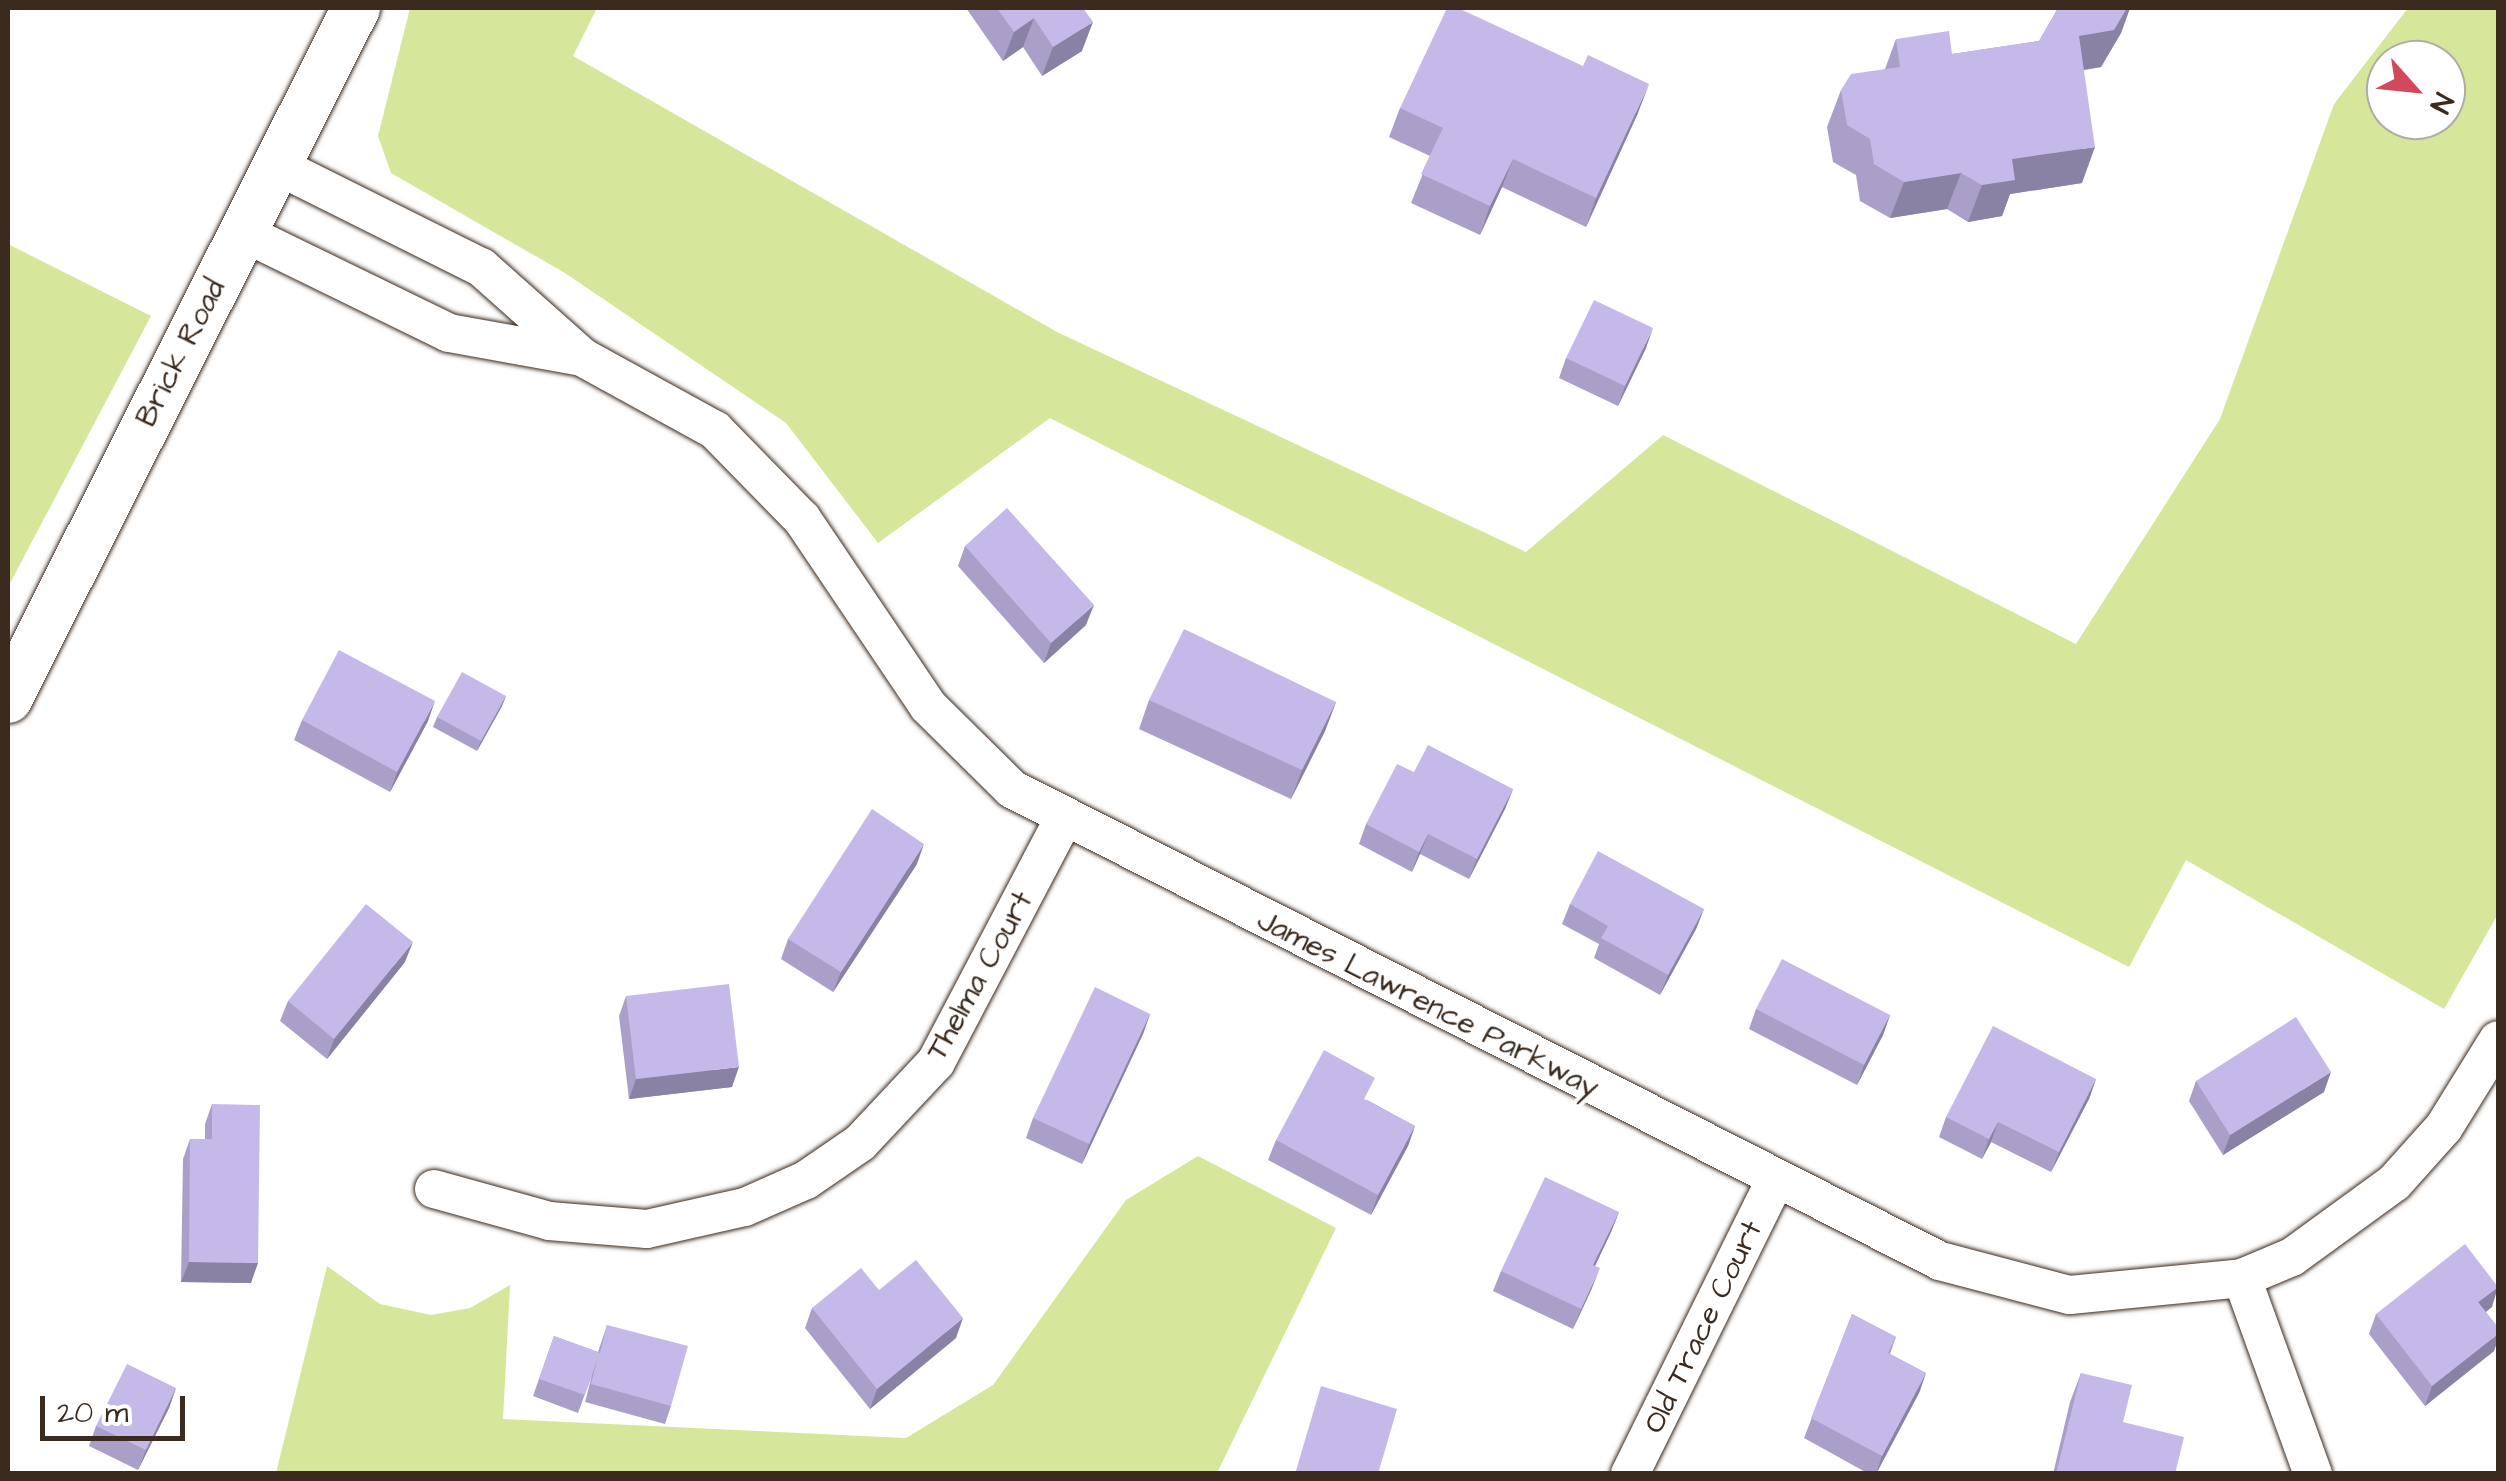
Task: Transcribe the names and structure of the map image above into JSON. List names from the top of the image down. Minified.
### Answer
{"streets":{"street":["Brick Road","Thelma Court","James Lawrence Parkway","Old Trace Court"]},"crossings":[["Brick Road","James Lawrence Parkway"],["Thelma Court","James Lawrence Parkway"],["James Lawrence Parkway","Old Trace Court"]],"scale_bar":"20 m","north":"bottom right"}
